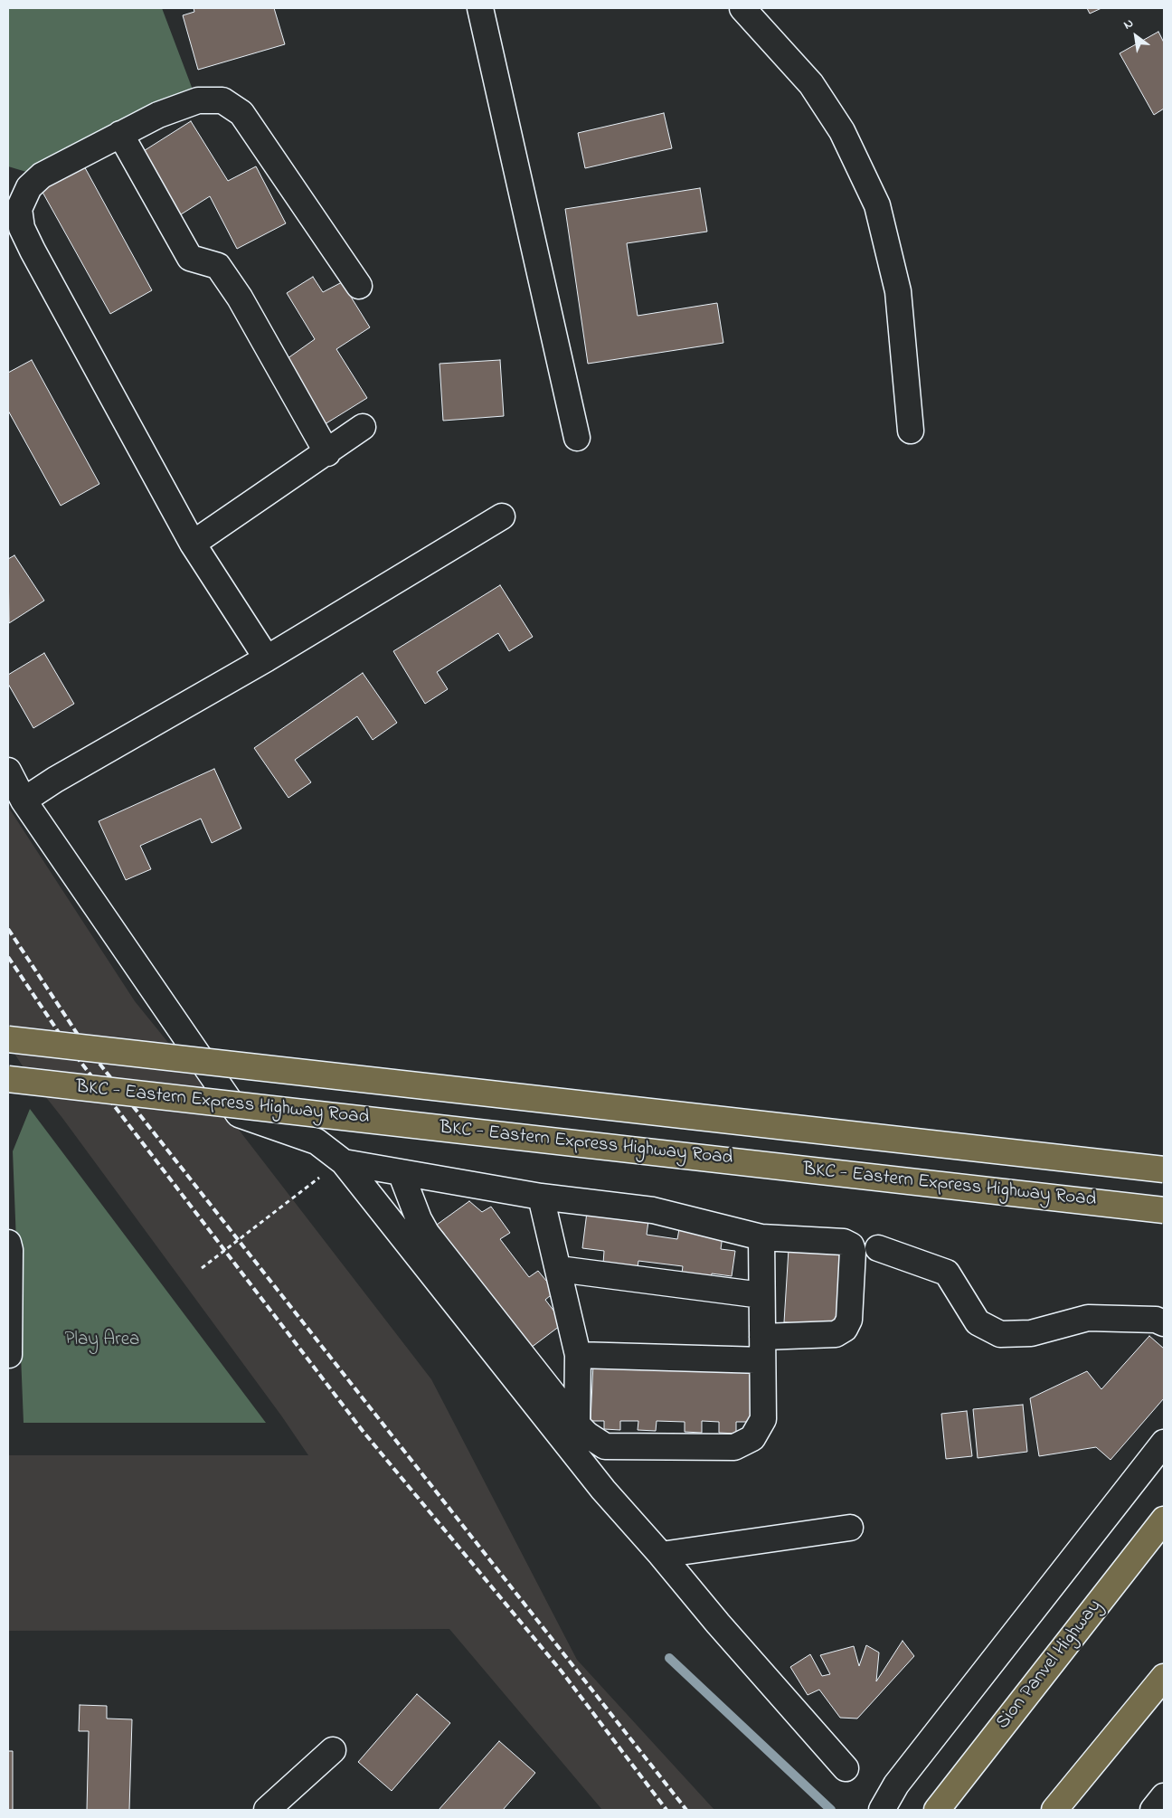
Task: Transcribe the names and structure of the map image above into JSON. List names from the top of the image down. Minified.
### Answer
{"streets":{"main road":["BKC - Eastern Express Highway Road","Sion Panvel Highway"]},"parks":["Play Area"],"north":"top left"}
